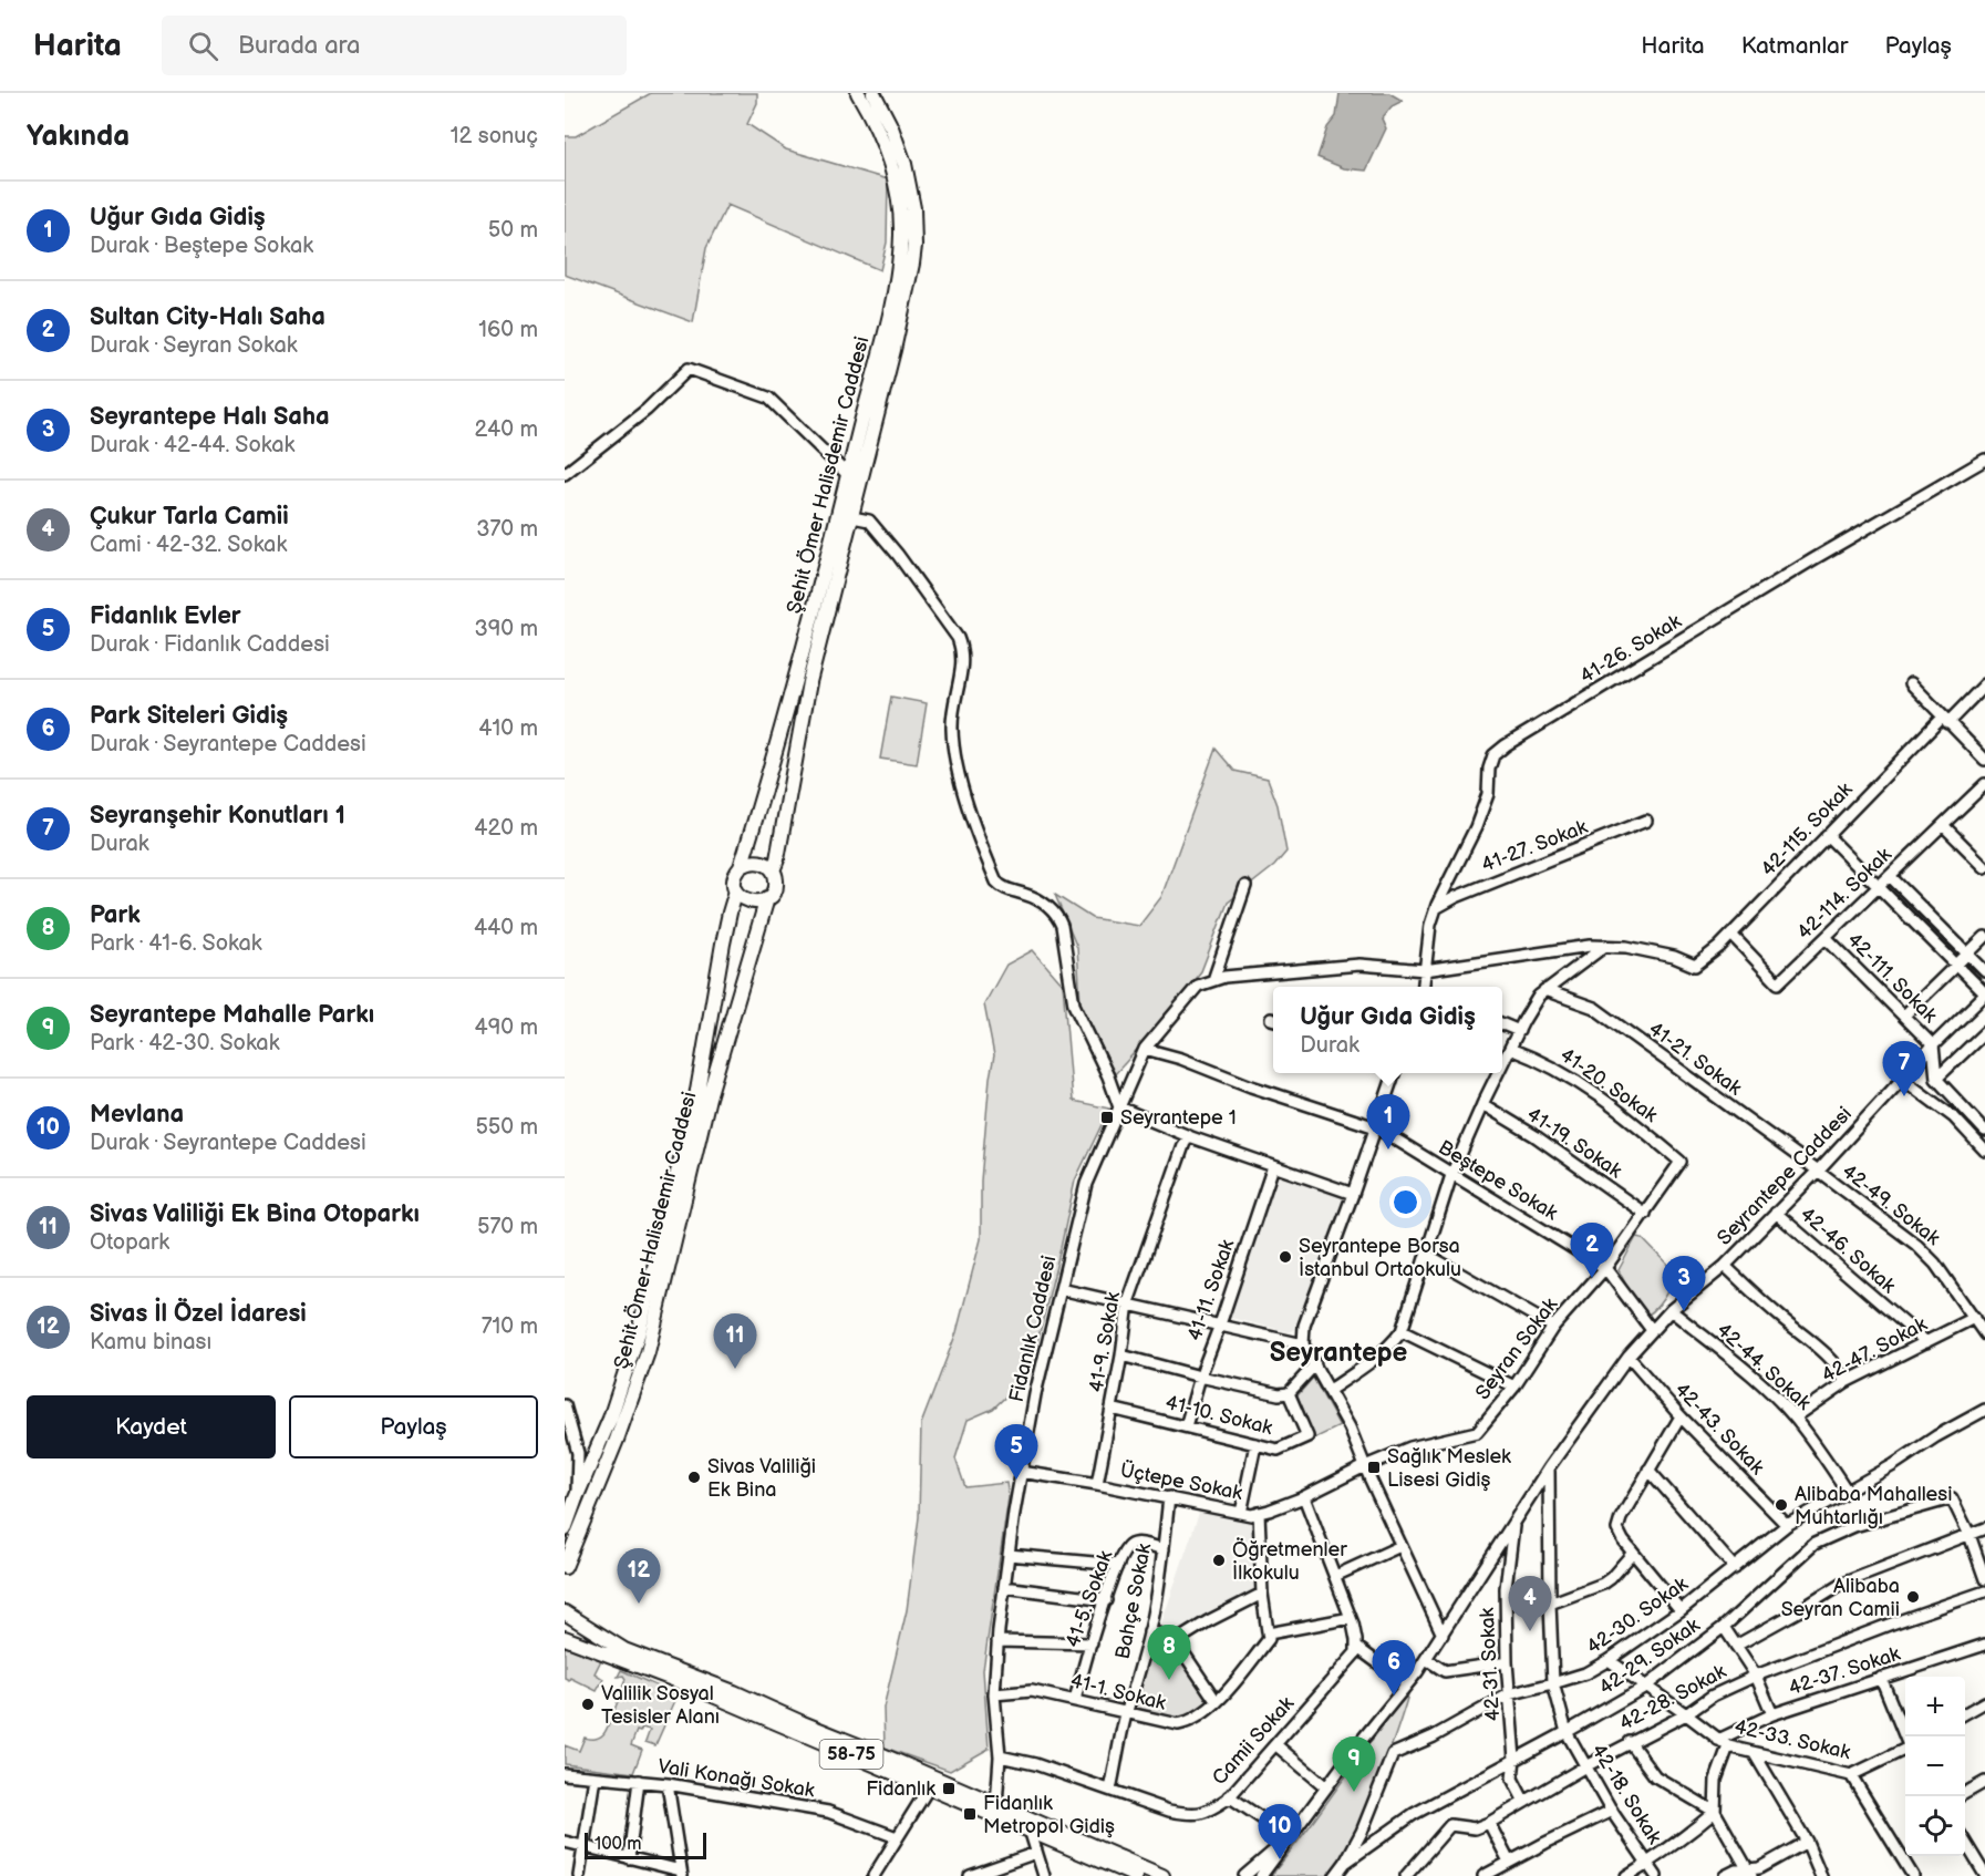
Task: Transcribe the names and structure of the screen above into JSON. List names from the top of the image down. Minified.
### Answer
{"streets":{"main road":["Şehit Ömer Halisdemir Caddesi","58-75"],"street":["41-26. Sokak","42-115. Sokak","41-27. Sokak","42-114. Sokak","42-111. Sokak","41-21. Sokak","41-20. Sokak","41-19. Sokak","Seyrantepe Caddesi","Beştepe Sokak","42-49. Sokak","42-46. Sokak","41-11. Sokak","Fidanlık Caddesi","41-9. Sokak","Seyran Sokak","42-47. Sokak","42-44. Sokak","41-10. Sokak","42-43. Sokak","Üçtepe Sokak","41-5. Sokak","Bahçe Sokak","42-30. Sokak","42-29. Sokak","42-31. Sokak","42-37. Sokak","41-1. Sokak","42-28. Sokak","42-33. Sokak","Camii Sokak","Vali Konağı Sokak","42-18. Sokak"]},"crossings":[["41-26. Sokak","41-27. Sokak"],["42-115. Sokak","42-114. Sokak"],["42-114. Sokak","42-111. Sokak"],["42-111. Sokak","Seyrantepe Caddesi"],["41-21. Sokak","Seyrantepe Caddesi"],["41-21. Sokak","42-49. Sokak"],["41-20. Sokak","Seyran Sokak"],["41-19. Sokak","Seyran Sokak"],["Seyrantepe Caddesi","42-49. Sokak"],["Seyrantepe Caddesi","42-46. Sokak"],["Seyrantepe Caddesi","42-44. Sokak"],["Seyrantepe Caddesi","42-43. Sokak"],["Seyrantepe Caddesi","42-31. Sokak"],["Seyrantepe Caddesi","42-18. Sokak"],["Beştepe Sokak","Fidanlık Caddesi"],["Beştepe Sokak","Seyran Sokak"],["42-49. Sokak","42-47. Sokak"],["42-46. Sokak","42-47. Sokak"],["41-11. Sokak","41-10. Sokak"],["Fidanlık Caddesi","Üçtepe Sokak"],["Fidanlık Caddesi","41-1. Sokak"],["Fidanlık Caddesi","Camii Sokak"],["41-9. Sokak","41-10. Sokak"],["41-9. Sokak","Üçtepe Sokak"],["Seyran Sokak","Üçtepe Sokak"],["42-47. Sokak","42-44. Sokak"],["42-44. Sokak","42-30. Sokak"],["42-43. Sokak","42-30. Sokak"],["Üçtepe Sokak","Bahçe Sokak"],["41-5. Sokak","Bahçe Sokak"],["41-5. Sokak","41-1. Sokak"],["Bahçe Sokak","41-1. Sokak"],["Bahçe Sokak","Camii Sokak"],["42-30. Sokak","42-29. Sokak"],["42-30. Sokak","42-31. Sokak"],["42-30. Sokak","42-33. Sokak"],["42-30. Sokak","42-18. Sokak"],["42-29. Sokak","42-31. Sokak"],["42-29. Sokak","42-33. Sokak"],["42-29. Sokak","42-18. Sokak"],["42-31. Sokak","42-28. Sokak"],["42-37. Sokak","42-33. Sokak"],["42-28. Sokak","42-33. Sokak"],["42-28. Sokak","42-18. Sokak"]],"districts":["Seyrantepe"],"places":{"transit":["Seyrantepe 1","Sağlık Meslek Lisesi Gidiş","Fidanlık","Fidanlık Metropol Gidiş"],"other":["Seyrantepe Borsa İstanbul Ortaokulu","Sivas Valiliği Ek Bina","Alibaba Mahallesi Muhtarlığı","Öğretmenler İlkokulu","Alibaba Seyran Camii","Valilik Sosyal Tesisler Alanı"]},"scale_bar":"100 m","page":{"header":"Harita","search":"Burada ara","nav":["Harita","Katmanlar","Paylaş"],"heading":["Yakında","12 sonuç"],"list":[{"mark":"1","name":"Uğur Gıda Gidiş","note":"Durak · Beştepe Sokak","value":"50 m"},{"mark":"2","name":"Sultan City-Halı Saha","note":"Durak · Seyran Sokak","value":"160 m"},{"mark":"3","name":"Seyrantepe Halı Saha","note":"Durak · 42-44. Sokak","value":"240 m"},{"mark":"4","name":"Çukur Tarla Camii","note":"Cami · 42-32. Sokak","value":"370 m"},{"mark":"5","name":"Fidanlık Evler","note":"Durak · Fidanlık Caddesi","value":"390 m"},{"mark":"6","name":"Park Siteleri Gidiş","note":"Durak · Seyrantepe Caddesi","value":"410 m"},{"mark":"7","name":"Seyranşehir Konutları 1","note":"Durak","value":"420 m"},{"mark":"8","name":"Park","note":"Park · 41-6. Sokak","value":"440 m"},{"mark":"9","name":"Seyrantepe Mahalle Parkı","note":"Park · 42-30. Sokak","value":"490 m"},{"mark":"10","name":"Mevlana","note":"Durak · Seyrantepe Caddesi","value":"550 m"},{"mark":"11","name":"Sivas Valiliği Ek Bina Otoparkı","note":"Otopark","value":"570 m"},{"mark":"12","name":"Sivas İl Özel İdaresi","note":"Kamu binası","value":"710 m"}],"popup":["Uğur Gıda Gidiş","Durak"],"pins":["7","1","2","3","11","5","12","4","8","6","9","10"],"buttons":["Kaydet","Paylaş"],"map_buttons":["+","−"],"scale":"100 m"}}
